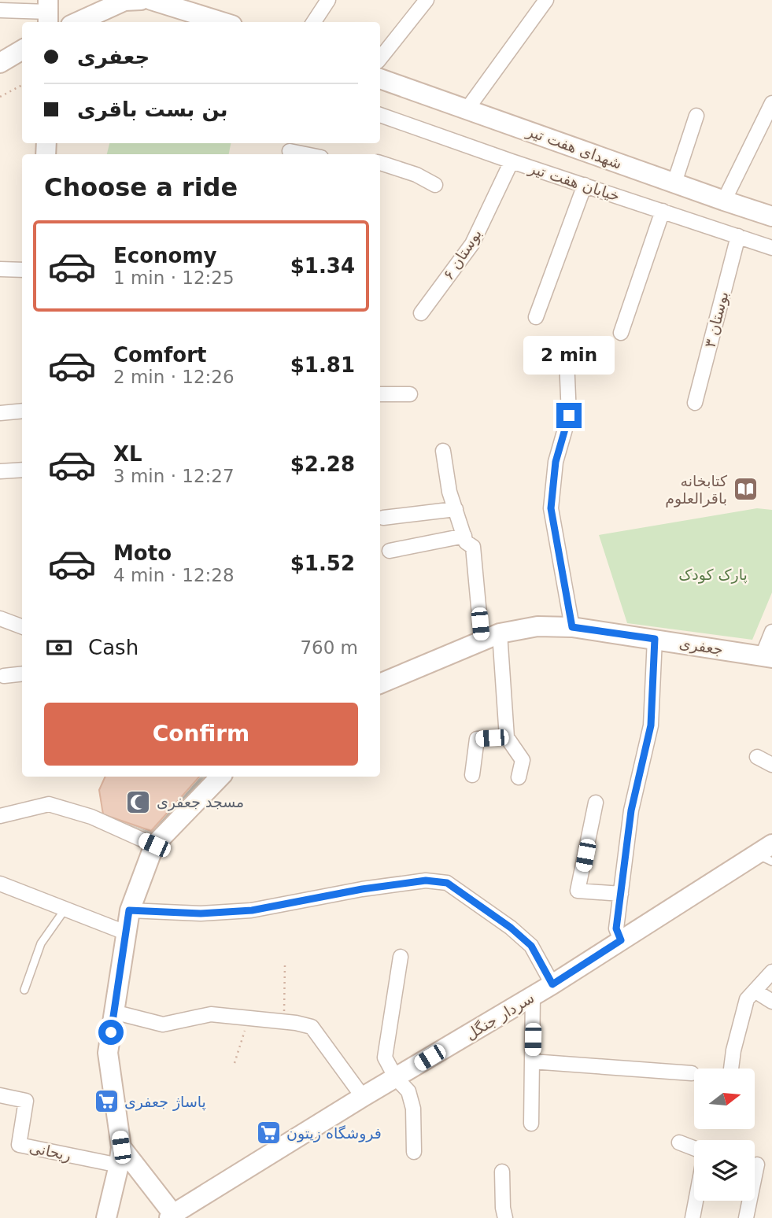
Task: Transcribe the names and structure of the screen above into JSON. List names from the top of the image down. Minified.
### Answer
{"streets":{"main road":["شهدای هفت تیر","جعفری","سردار جنگل"],"street":["خیابان هفت تیر","بوستان ۶","بوستان ۳","ریحانی"]},"crossings":[["خیابان هفت تیر","بوستان ۶"],["خیابان هفت تیر","بوستان ۳"]],"parks":["پارک کودک"],"places":{"library":["کتابخانه باقرالعلوم"],"mosque":["مسجد جعفری"],"supermarket":["پاساژ جعفری","فروشگاه زیتون"]},"north":"right","page":{"banner":["جعفری","بن بست باقری"],"heading":"Choose a ride","list":[{"name":"Economy","note":"1 min · 12:25","value":"$1.34"},{"name":"Comfort","note":"2 min · 12:26","value":"$1.81"},{"name":"XL","note":"3 min · 12:27","value":"$2.28"},{"name":"Moto","note":"4 min · 12:28","value":"$1.52"}],"bubble":"2 min","pay":["Cash","760 m"],"buttons":"Confirm"}}
